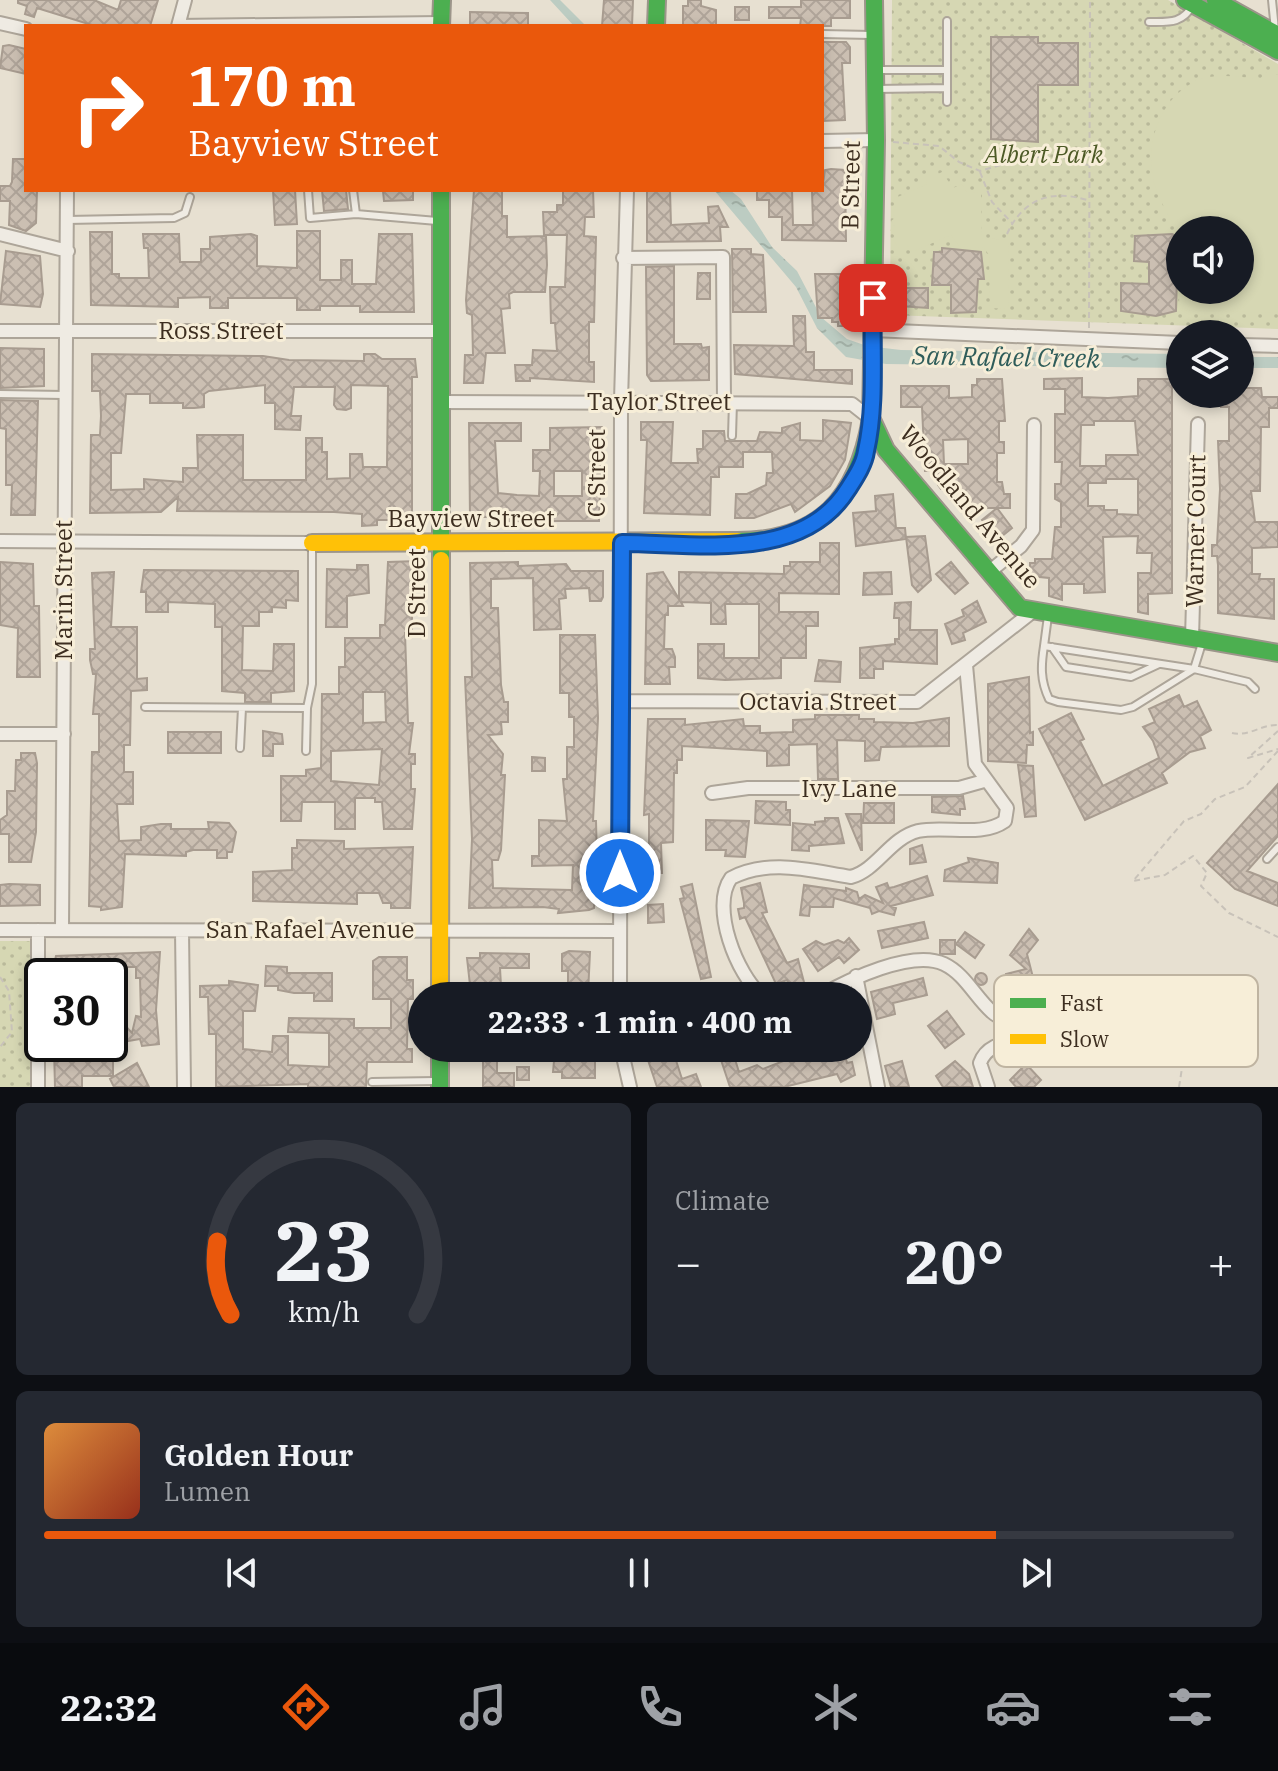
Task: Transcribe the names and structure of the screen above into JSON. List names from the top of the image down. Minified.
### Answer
{"streets":{"street":["B Street","Ross Street","Taylor Street","C Street","Woodland Avenue","Bayview Street","Warner Court","Marin Street","D Street","Octavia Street","Ivy Lane","San Rafael Avenue"]},"crossings":[["B Street","Taylor Street"],["B Street","Woodland Avenue"],["B Street","Bayview Street"],["Ross Street","Marin Street"],["Ross Street","D Street"],["Taylor Street","C Street"],["Taylor Street","Woodland Avenue"],["Taylor Street","Bayview Street"],["Taylor Street","D Street"],["C Street","Bayview Street"],["C Street","Octavia Street"],["C Street","San Rafael Avenue"],["Woodland Avenue","Bayview Street"],["Woodland Avenue","Warner Court"],["Woodland Avenue","Octavia Street"],["Bayview Street","Marin Street"],["Bayview Street","D Street"],["Marin Street","San Rafael Avenue"],["D Street","San Rafael Avenue"]],"water":["San Rafael Creek"],"parks":["Albert Park"],"legend":["Fast","Slow"],"page":{"turn":["170 m","Bayview Street"],"limit":"30","trip":"22:33 · 1 min · 400 m","tile":"Climate","heat":["−","20°","+"],"song":["Golden Hour","Lumen"],"tabs":"22:32","gauge":["23","km/h"]}}
